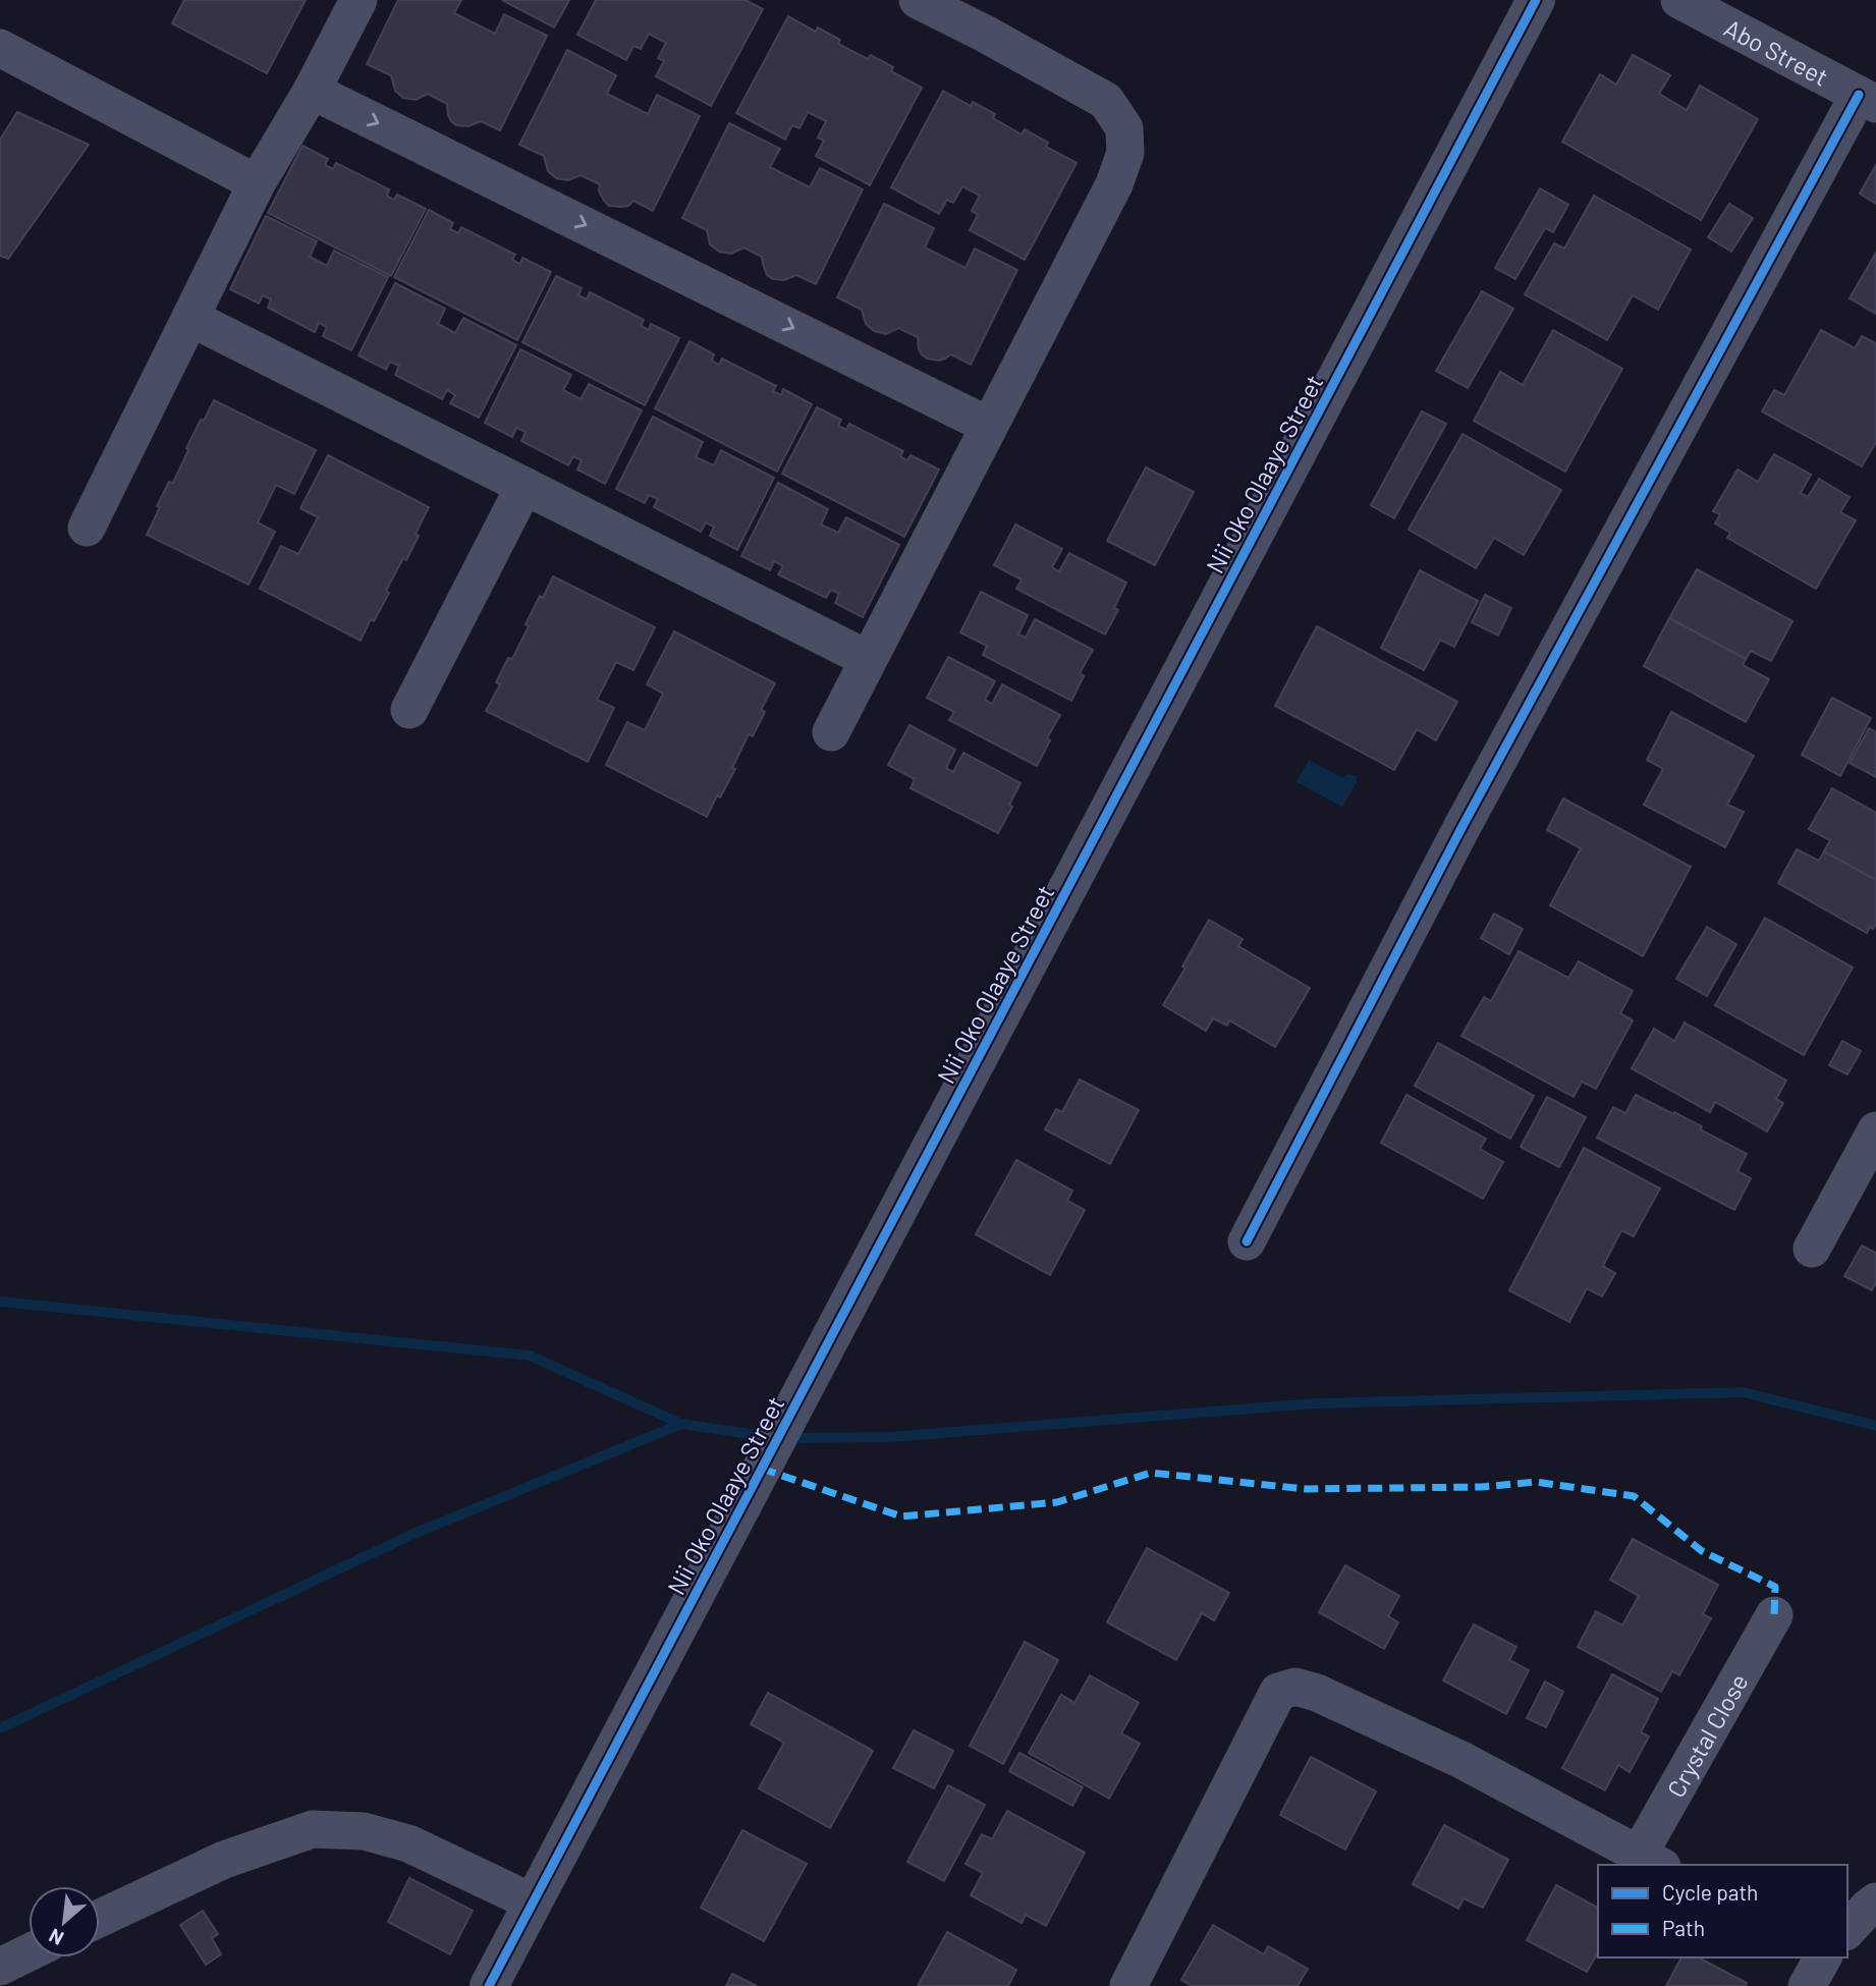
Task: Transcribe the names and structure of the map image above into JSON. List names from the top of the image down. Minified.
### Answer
{"streets":{"street":["Abo Street","Nii Oko Olaaye Street","Crystal Close"]},"legend":["Cycle path","Path"],"north":"bottom left"}
